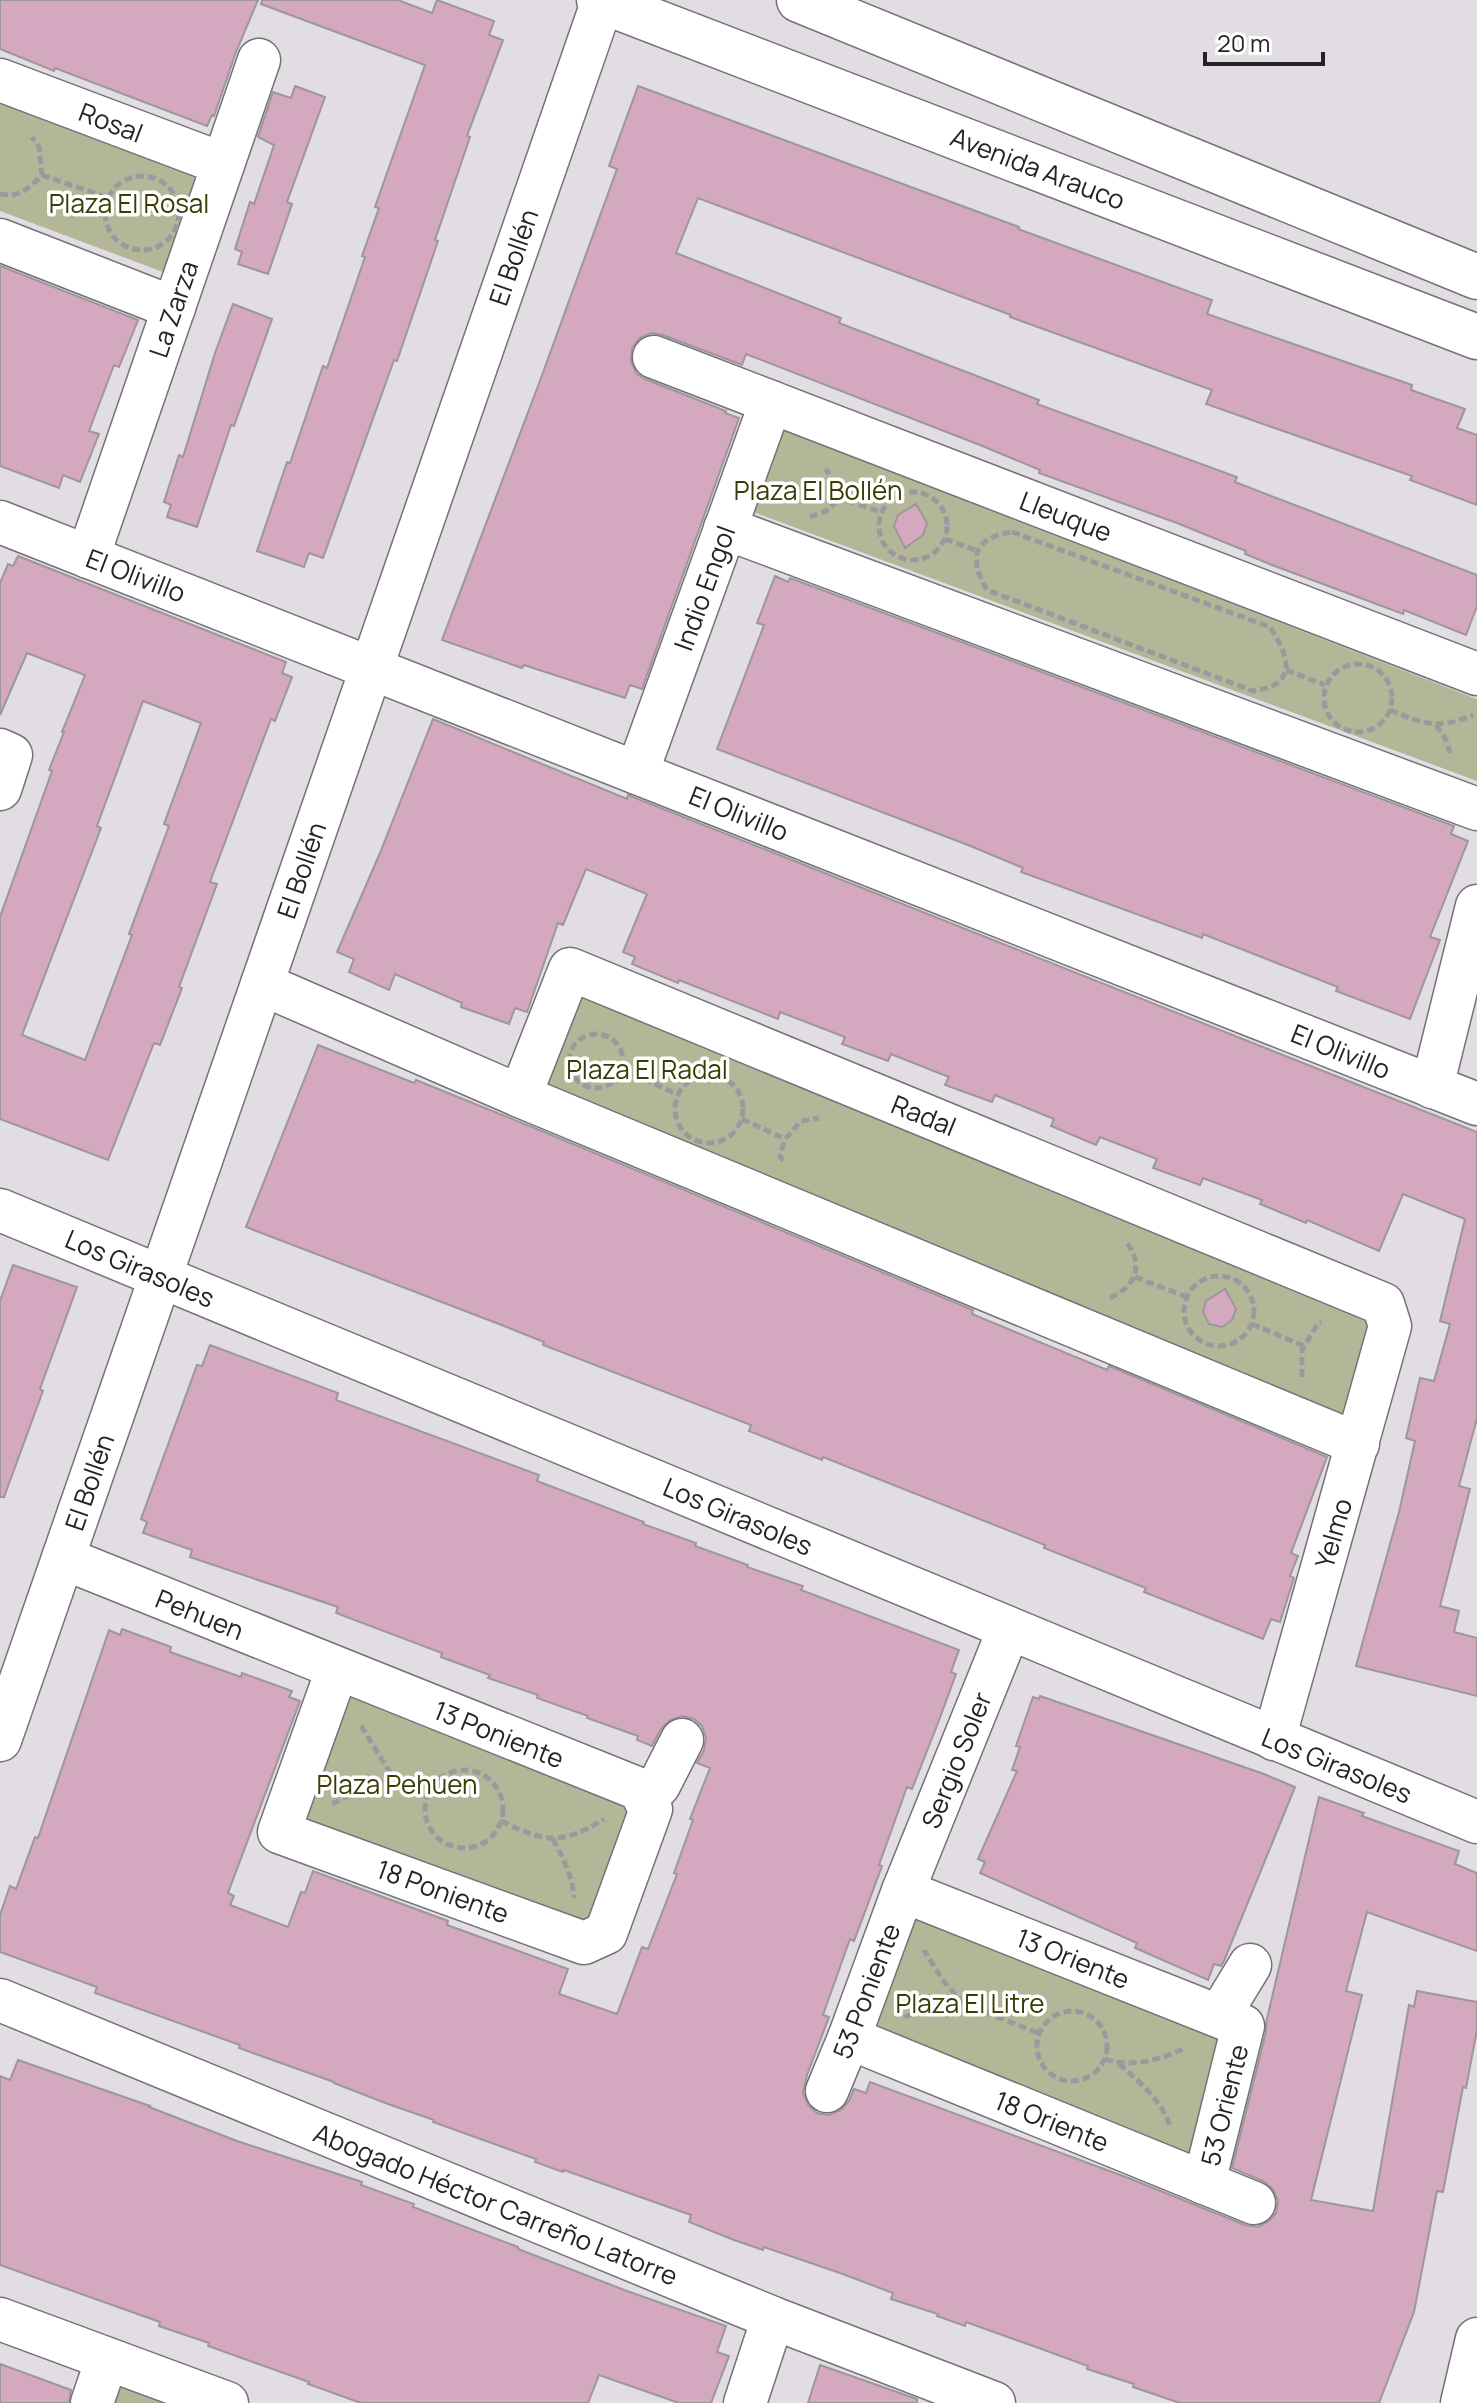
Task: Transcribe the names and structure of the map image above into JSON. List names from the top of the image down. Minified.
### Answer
{"streets":{"street":["Rosal","Avenida Arauco","El Bollén","La Zarza","Lleuque","El Olivillo","Indio Engol","Radal","Los Girasoles","Yelmo","Pehuen","13 Poniente","Sergio Soler","18 Poniente","13 Oriente","53 Poniente","53 Oriente","18 Oriente","Abogado Héctor Carreño Latorre"]},"crossings":[["Rosal","La Zarza"],["Avenida Arauco","El Bollén"],["El Bollén","El Olivillo"],["El Bollén","Los Girasoles"],["El Bollén","Pehuen"],["La Zarza","El Olivillo"],["Lleuque","Indio Engol"],["El Olivillo","Indio Engol"],["Radal","Yelmo"],["Los Girasoles","Yelmo"],["Los Girasoles","Sergio Soler"],["Pehuen","13 Poniente"],["Sergio Soler","13 Oriente"],["Sergio Soler","53 Poniente"],["13 Oriente","53 Poniente"],["13 Oriente","53 Oriente"],["53 Poniente","18 Oriente"],["53 Oriente","18 Oriente"]],"parks":["Plaza El Rosal","Plaza El Bollén","Plaza El Radal","Plaza Pehuen","Plaza El Litre"],"scale_bar":"20 m"}
